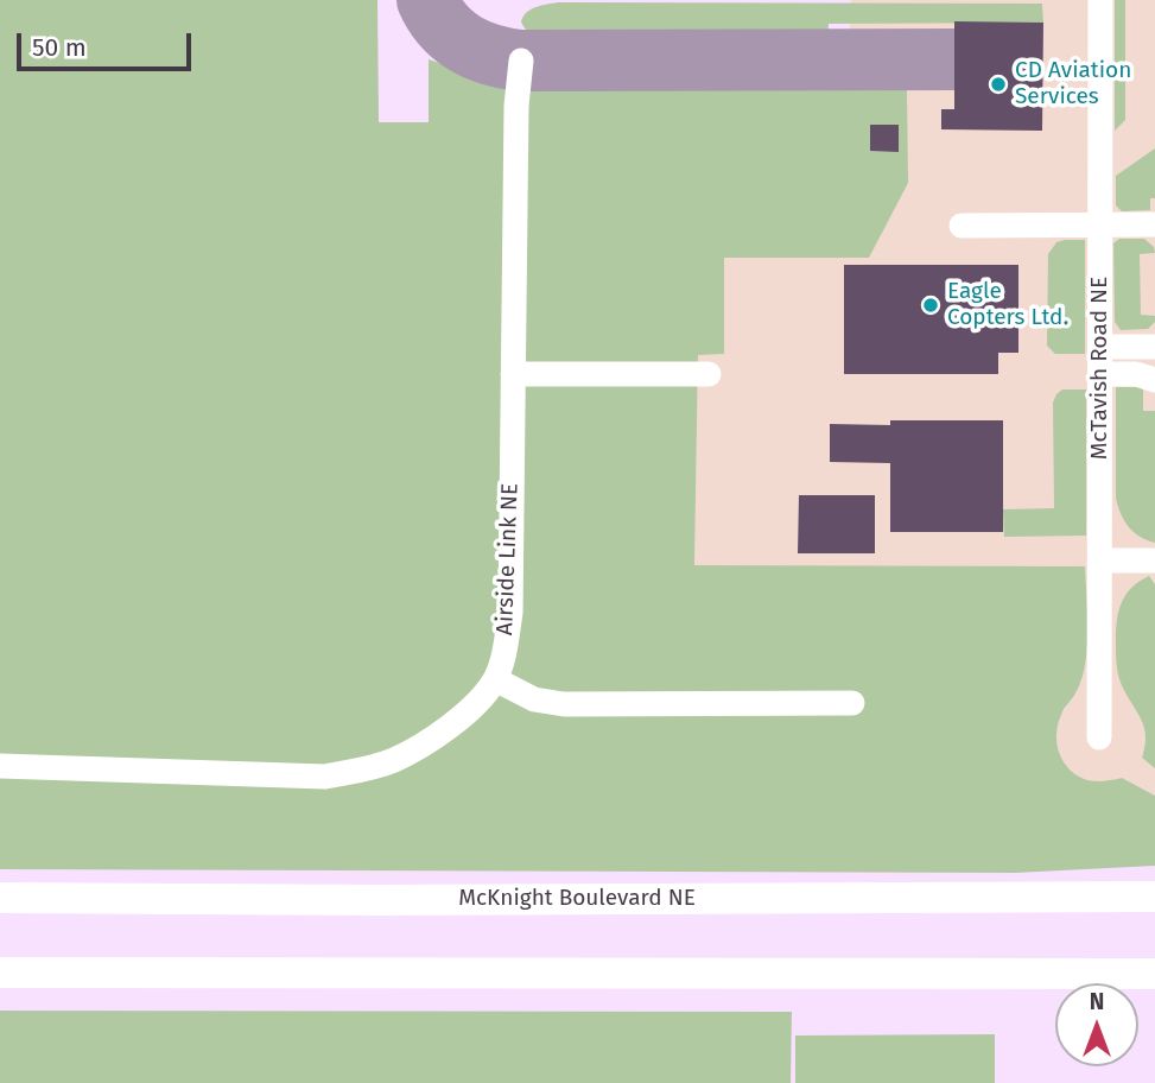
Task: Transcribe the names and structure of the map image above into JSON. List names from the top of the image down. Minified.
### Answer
{"streets":{"main road":["McKnight Boulevard NE"],"street":["McTavish Road NE","Airside Link NE"]},"places":["CD Aviation Services","Eagle Copters Ltd."],"scale_bar":"50 m","north":"top"}
